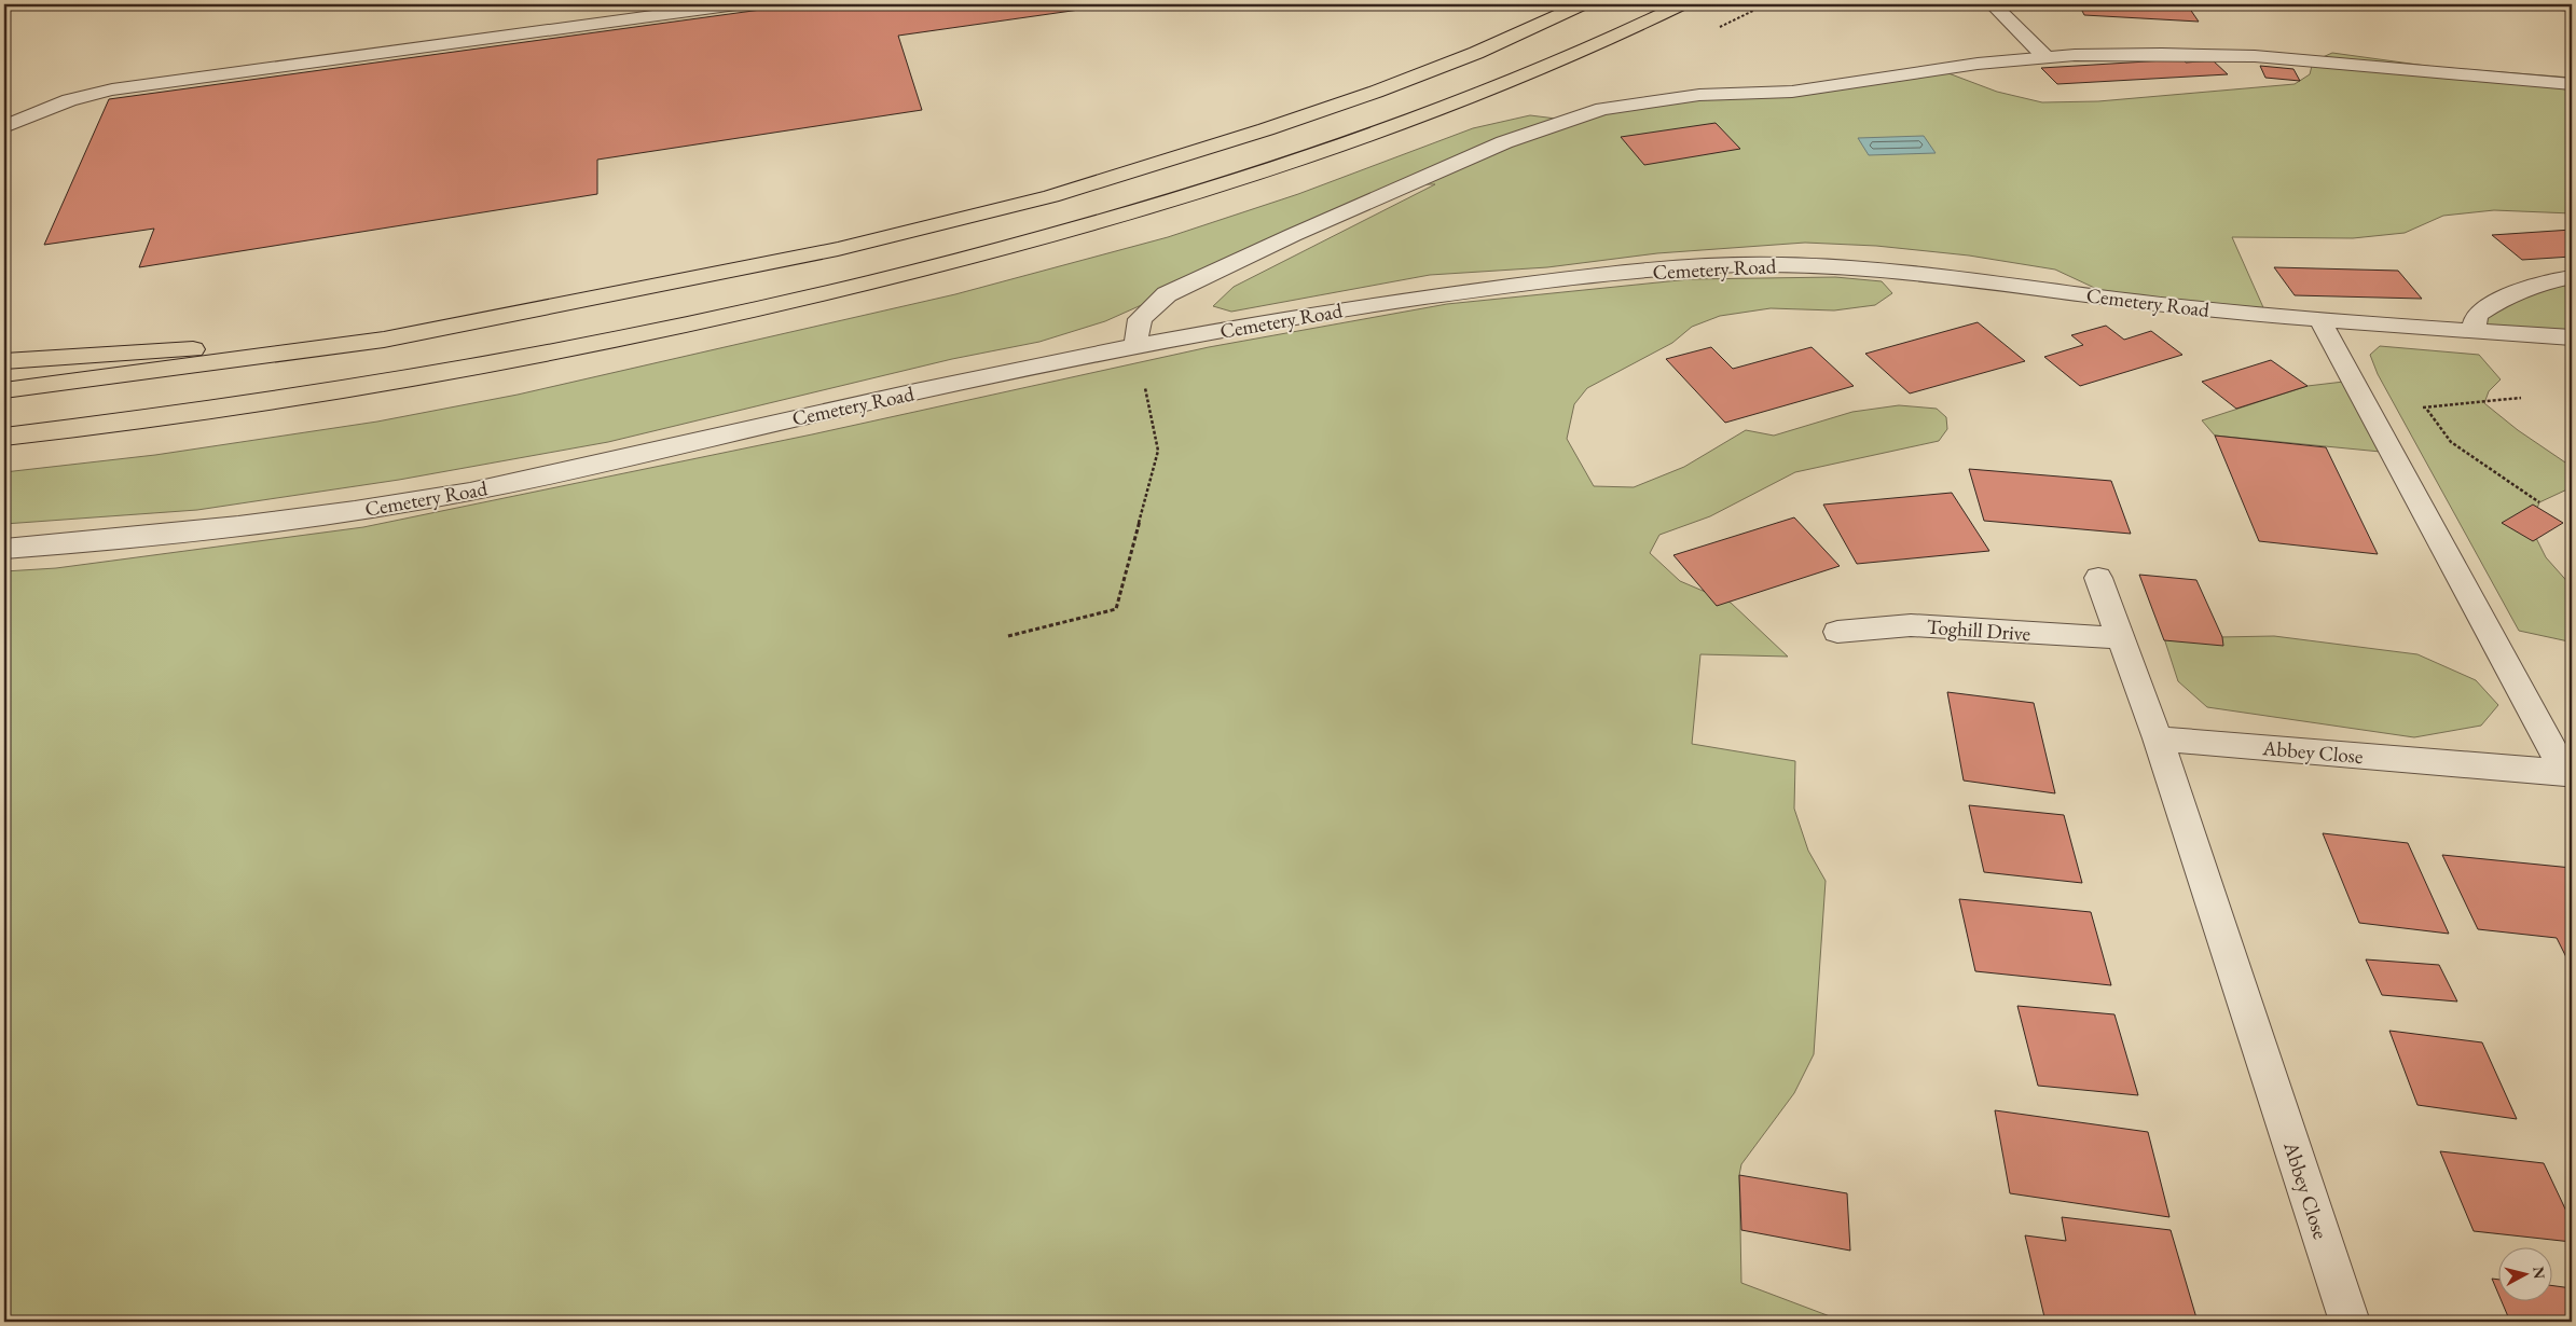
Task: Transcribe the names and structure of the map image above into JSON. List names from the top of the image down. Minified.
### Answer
{"streets":{"street":["Cemetery Road","Toghill Drive","Abbey Close"]},"crossings":[["Cemetery Road","Abbey Close"]],"north":"right"}
